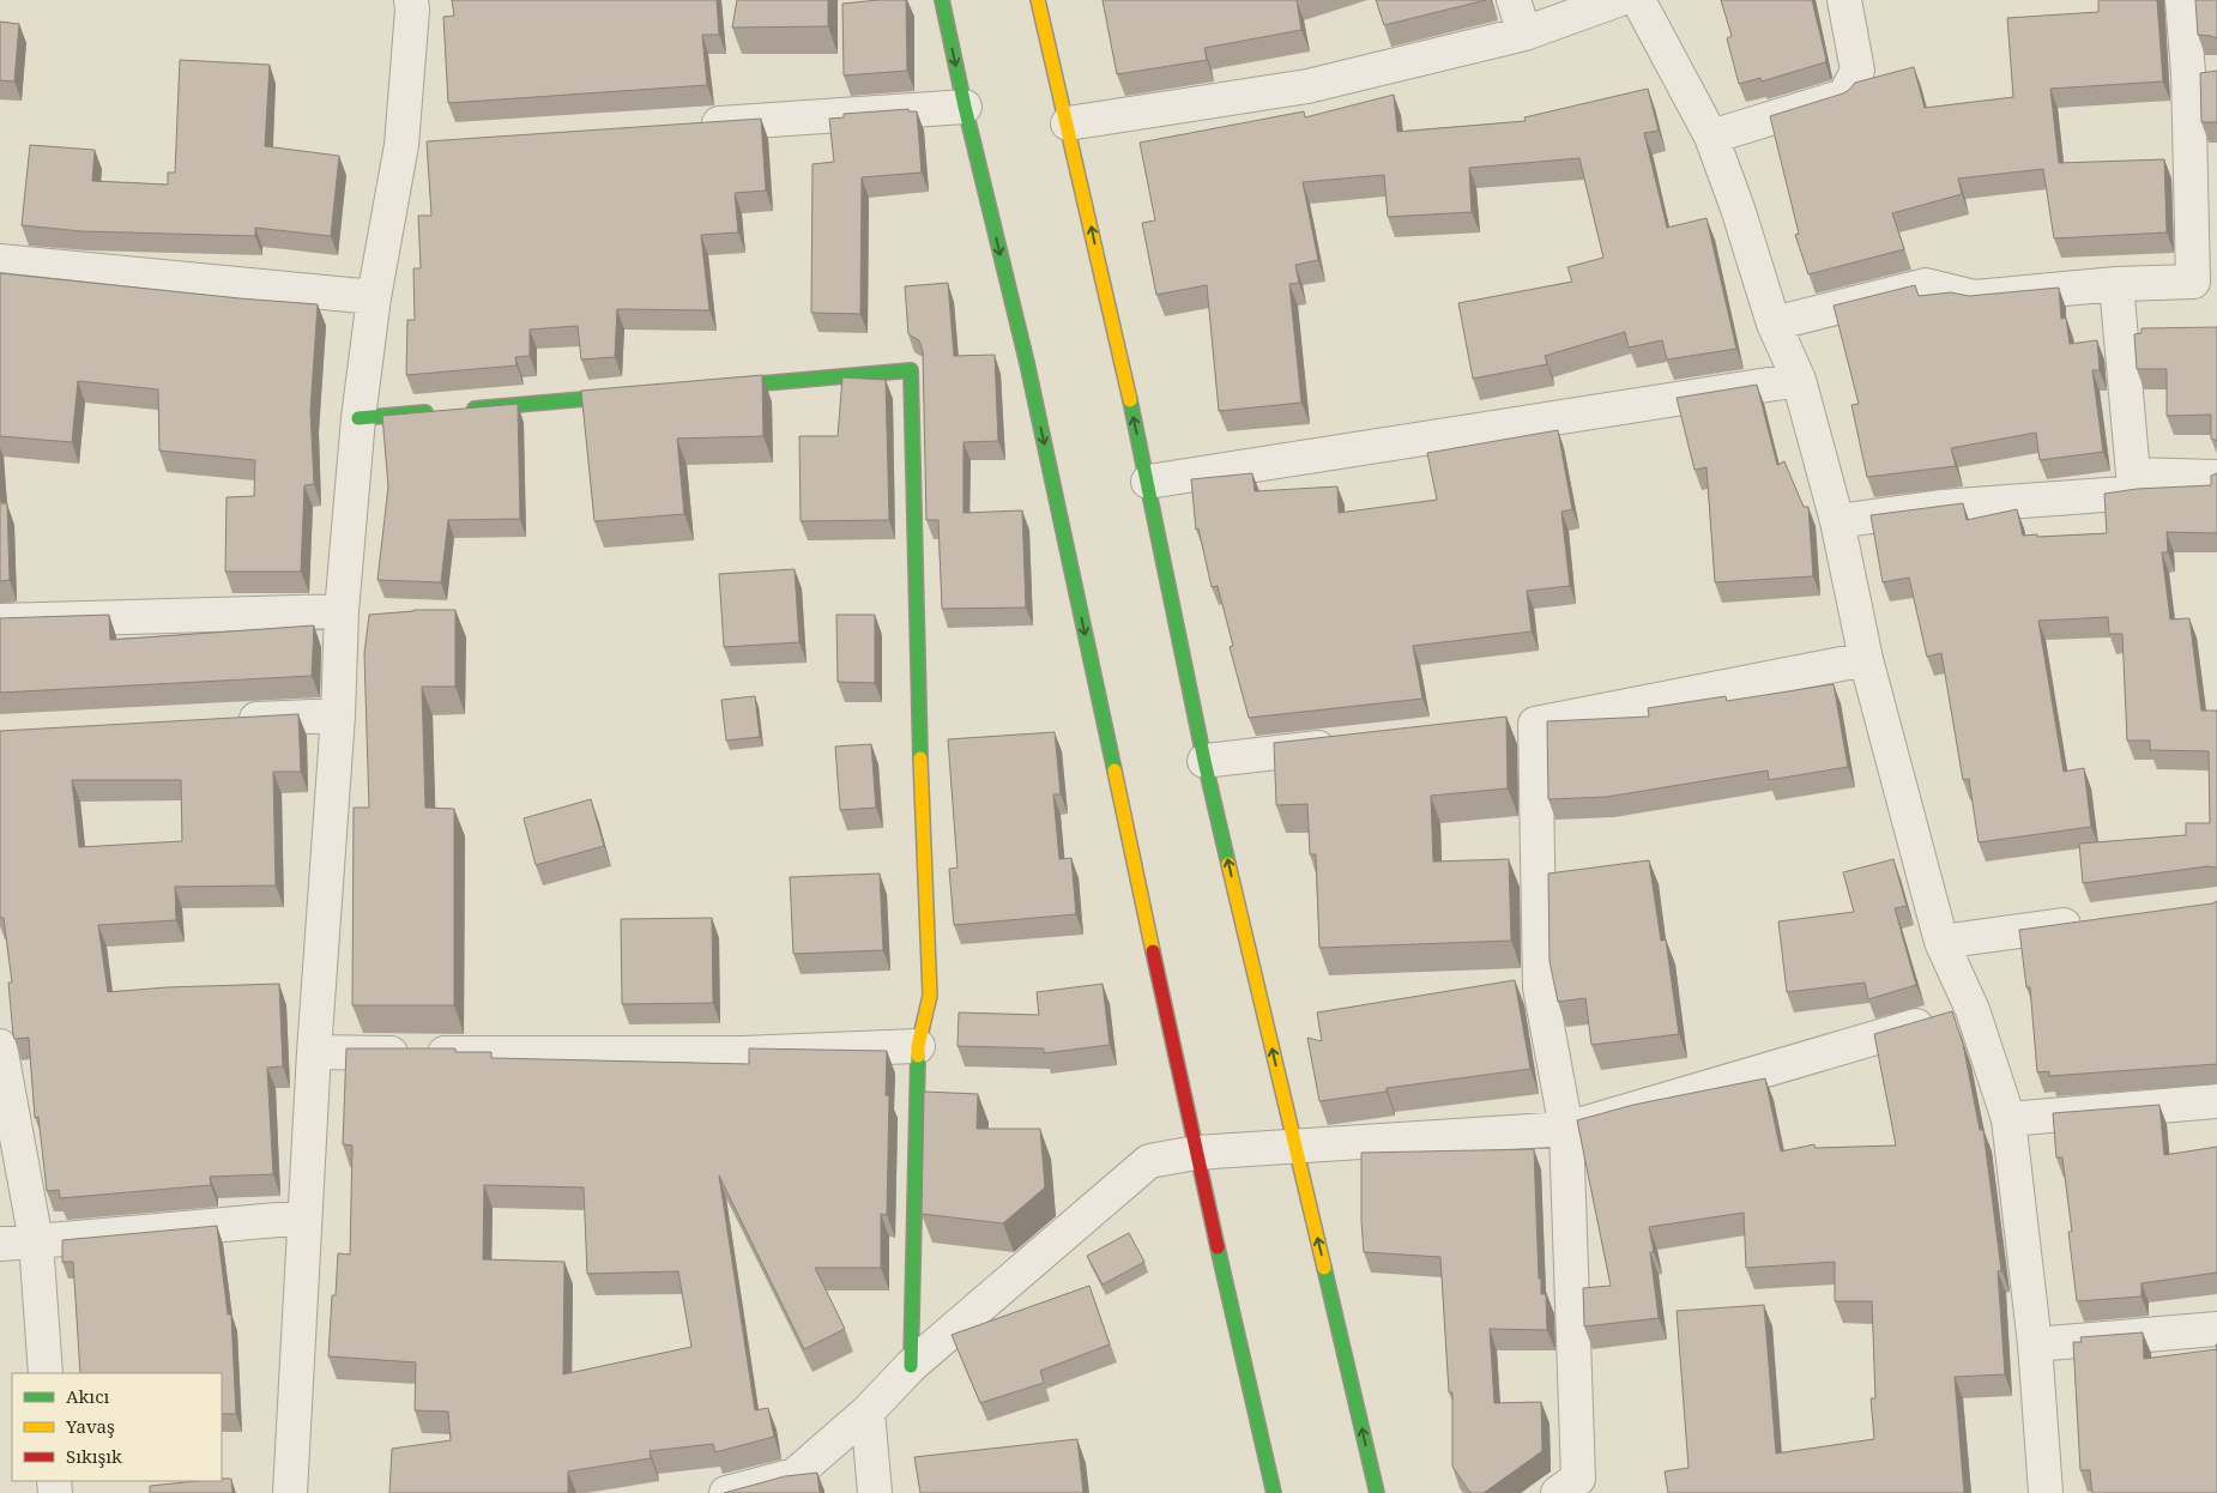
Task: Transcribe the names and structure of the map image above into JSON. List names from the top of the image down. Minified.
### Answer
{"legend":["Akıcı","Yavaş","Sıkışık"]}
